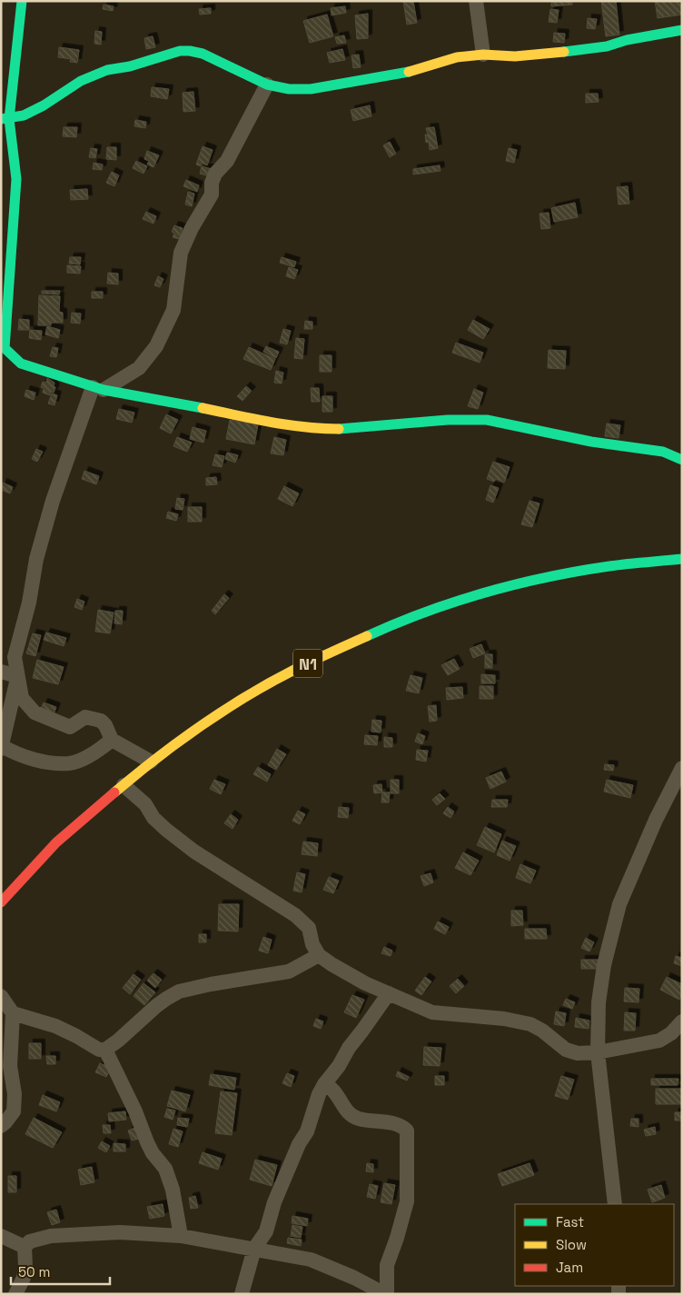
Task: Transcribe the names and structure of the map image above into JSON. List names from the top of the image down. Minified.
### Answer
{"streets":{"main road":["N1"]},"legend":["Fast","Slow","Jam"],"scale_bar":"50 m"}
